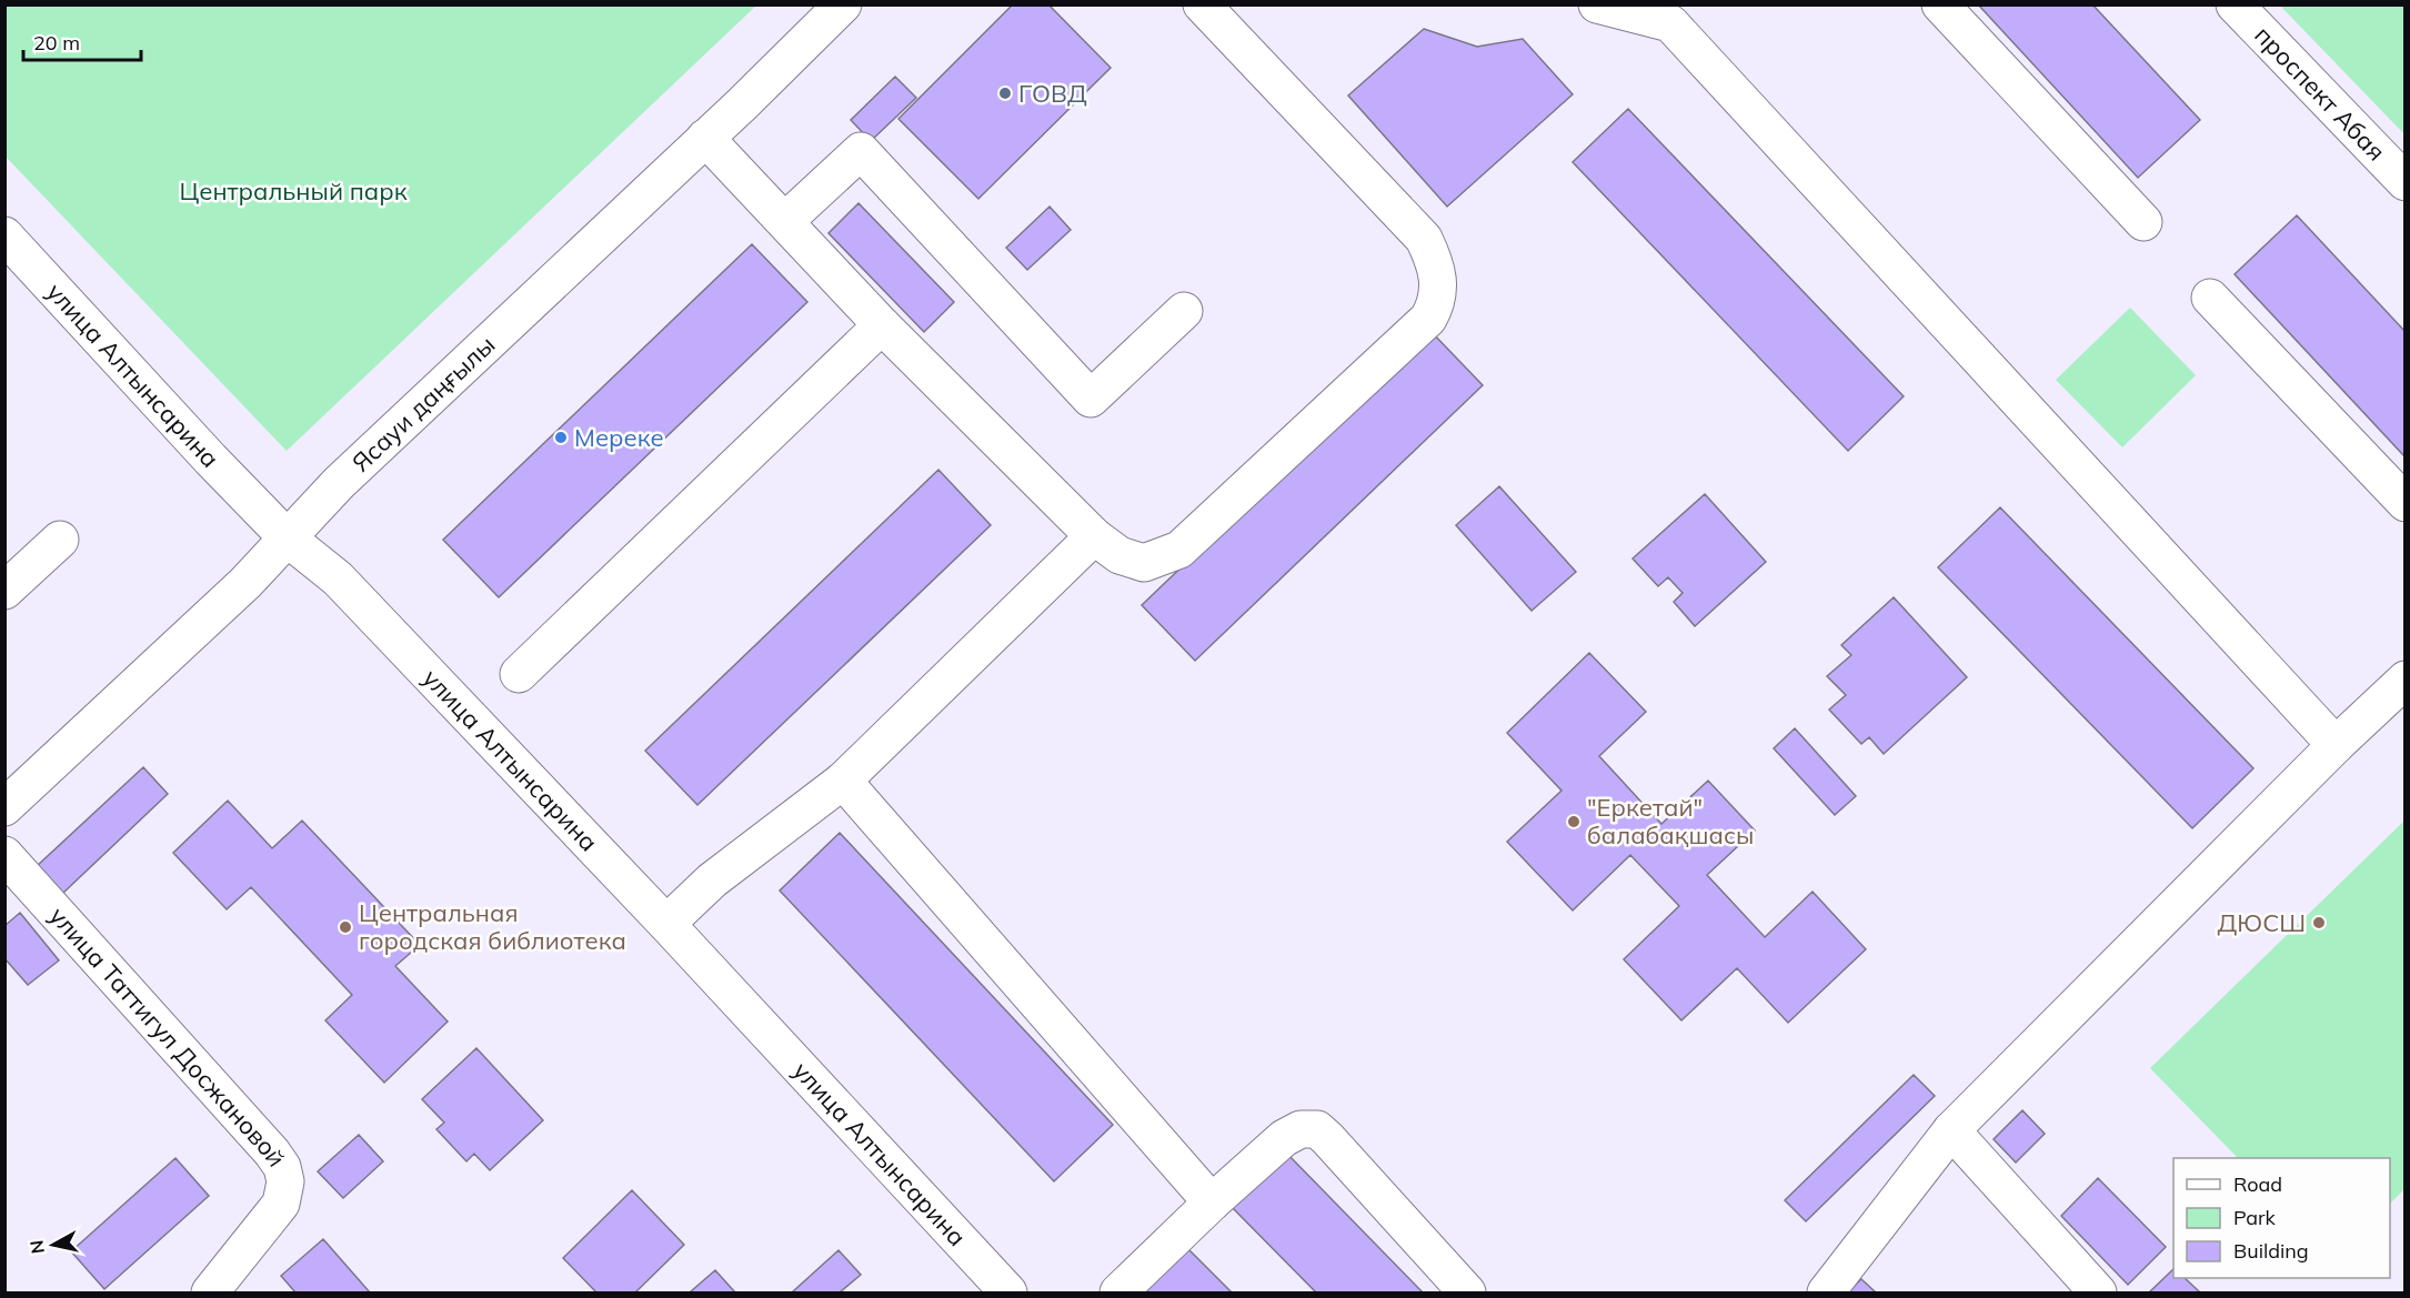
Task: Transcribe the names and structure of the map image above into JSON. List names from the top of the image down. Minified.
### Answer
{"streets":{"street":["проспект Абая","улица Алтынсарина","Ясауи даңғылы","улица Таттигул Досжановой"]},"crossings":[["улица Алтынсарина","Ясауи даңғылы"]],"parks":["Центральный парк"],"places":["ГОВД","Мереке","\"Еркетай\" балабақшасы","ДЮСШ","Центральная городская библиотека"],"legend":["Road","Park","Building"],"scale_bar":"20 m","north":"left"}
